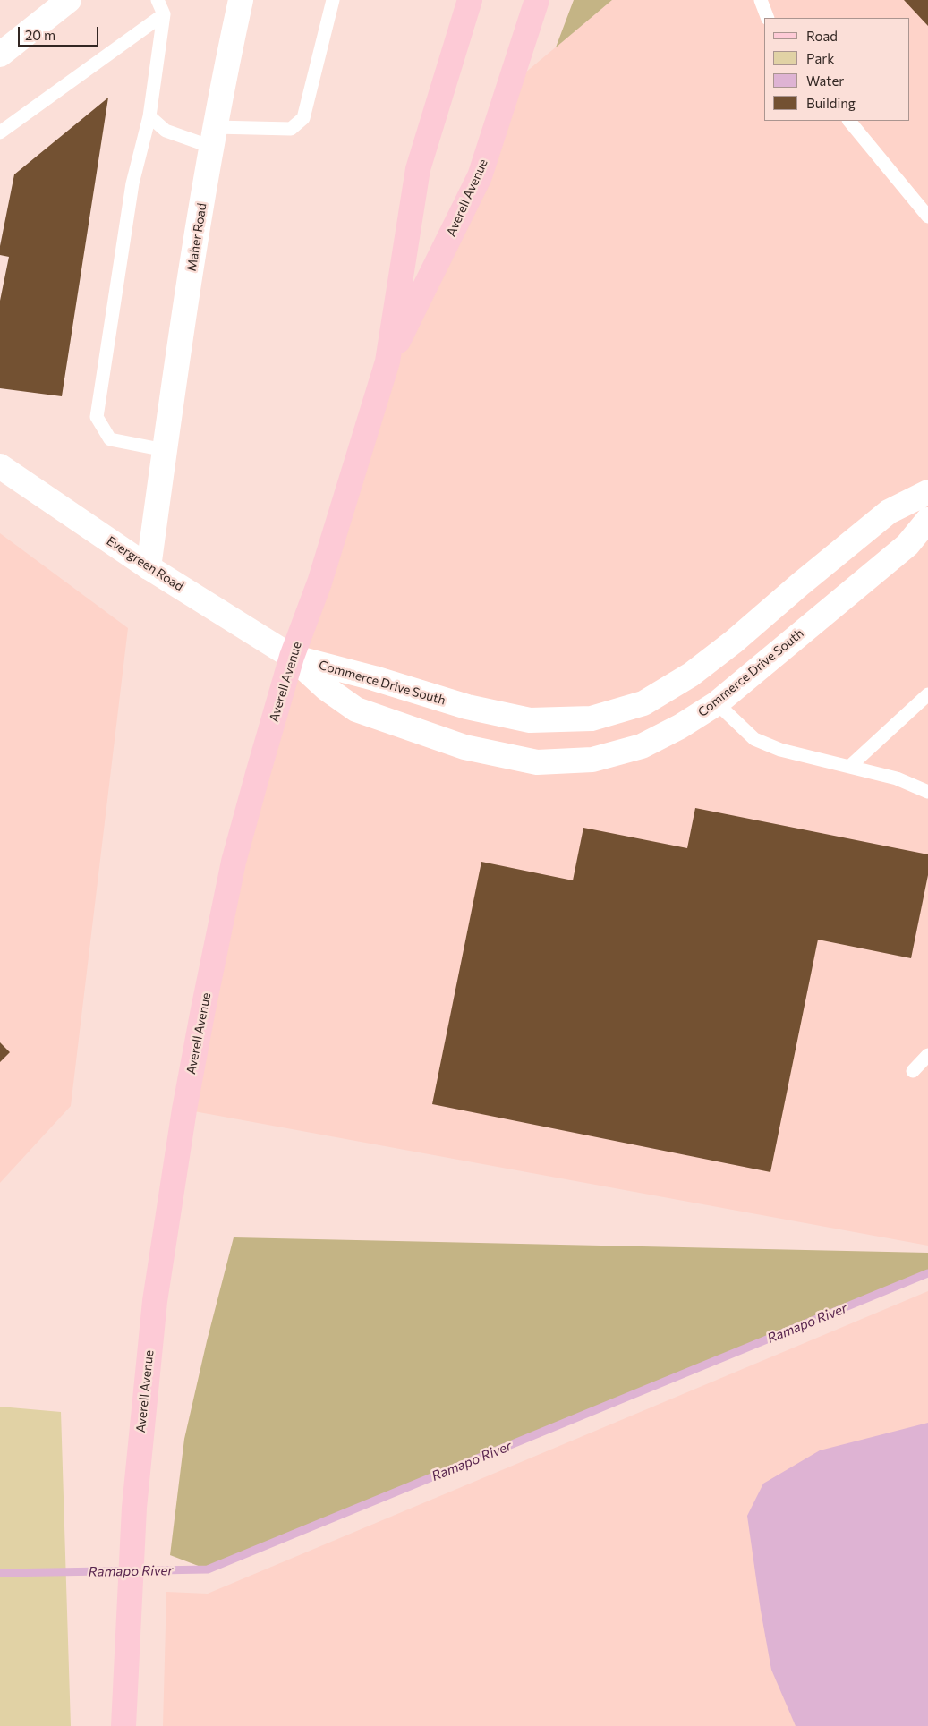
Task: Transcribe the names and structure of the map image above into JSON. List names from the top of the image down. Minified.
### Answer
{"streets":{"main road":["Averell Avenue"],"street":["Maher Road","Evergreen Road","Commerce Drive South"]},"crossings":[["Averell Avenue","Evergreen Road"],["Averell Avenue","Commerce Drive South"],["Maher Road","Evergreen Road"],["Evergreen Road","Commerce Drive South"]],"water":["Ramapo River"],"legend":["Road","Park","Water","Building"],"scale_bar":"20 m"}
